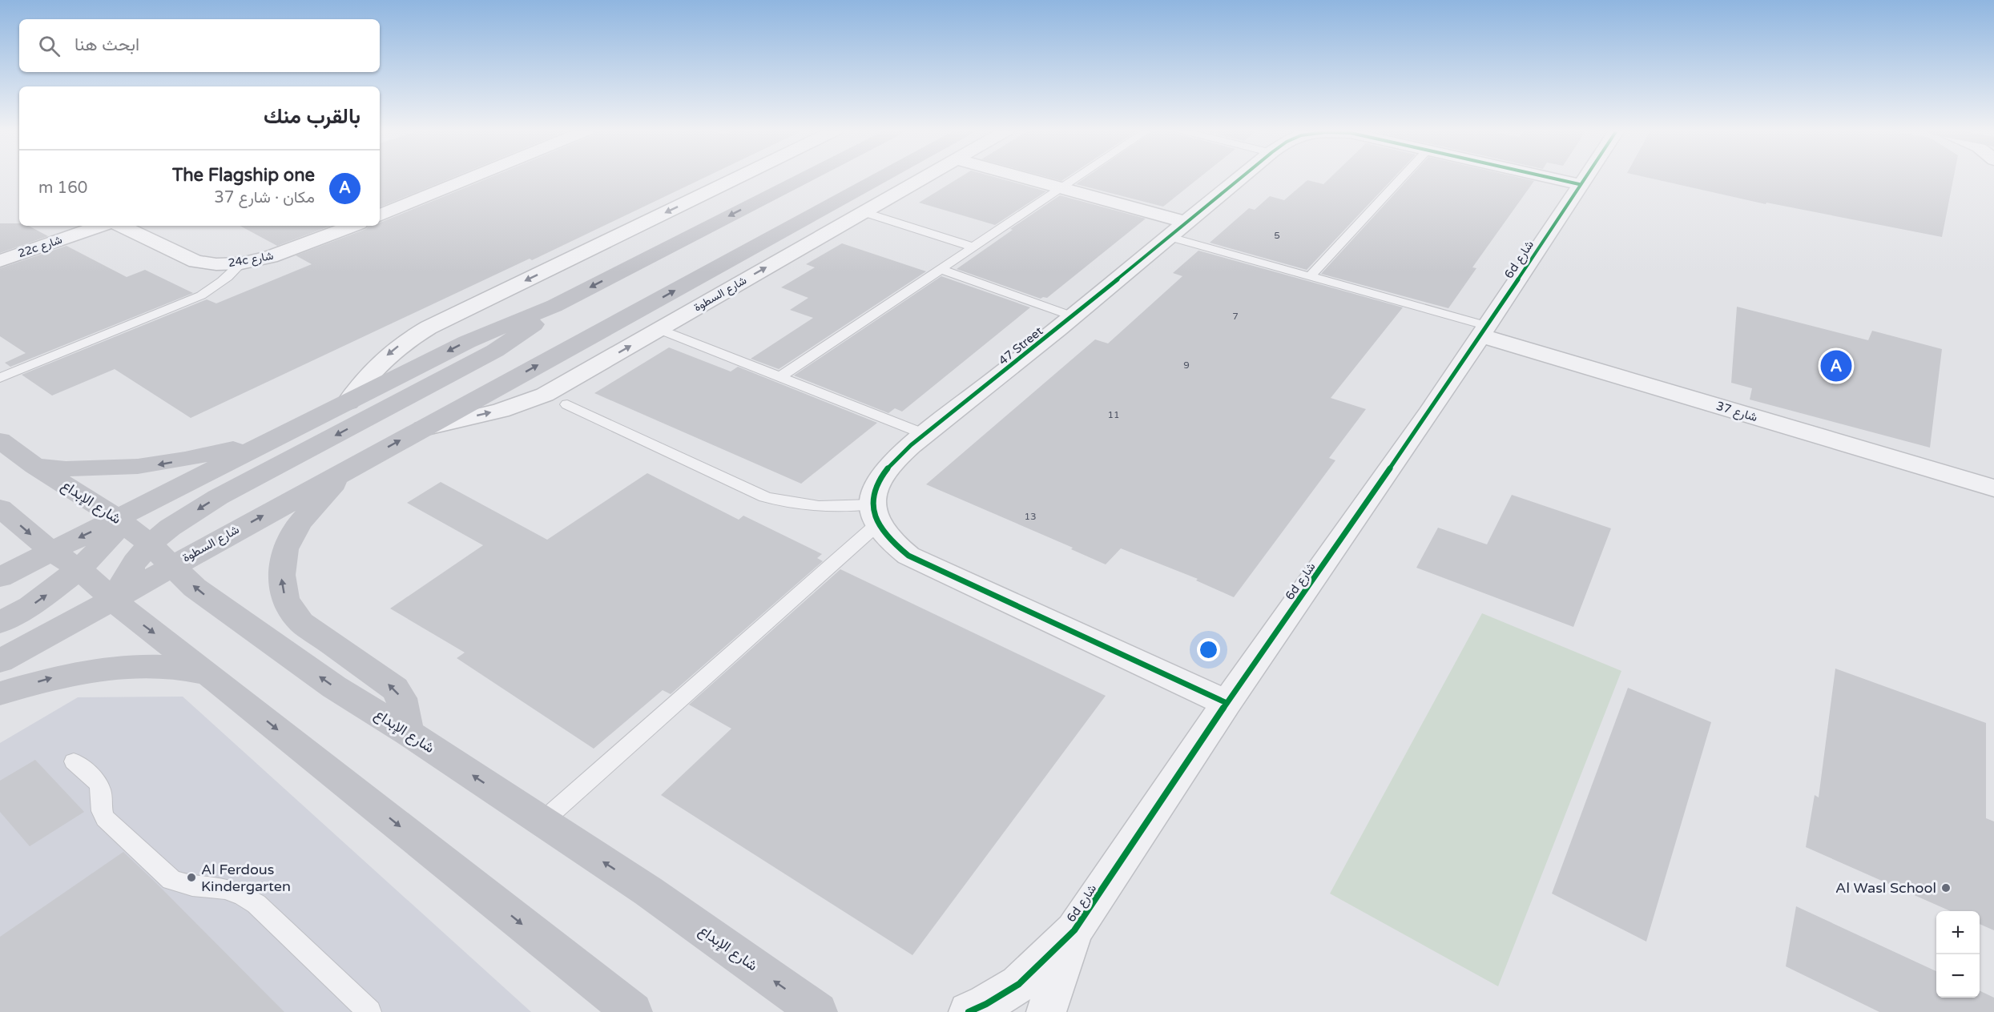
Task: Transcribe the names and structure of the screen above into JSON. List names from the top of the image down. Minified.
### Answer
{"streets":{"main road":["شارع السطوة","شارع الإبداع"],"street":["22c شارع","24c شارع","6d شارع","47 Street","شارع 37"]},"crossings":[["6d شارع","47 Street"],["6d شارع","شارع 37"],["شارع السطوة","شارع الإبداع"]],"places":["Al Ferdous Kindergarten","Al Wasl School"],"house_numbers":["5","7","9","11","13"],"page":{"search":"ابحث هنا","heading":"بالقرب منك","list":[{"mark":"A","name":"The Flagship one","note":"مكان · شارع 37","value":"160 m"}],"pins":"A","map_buttons":["+","−"]}}
